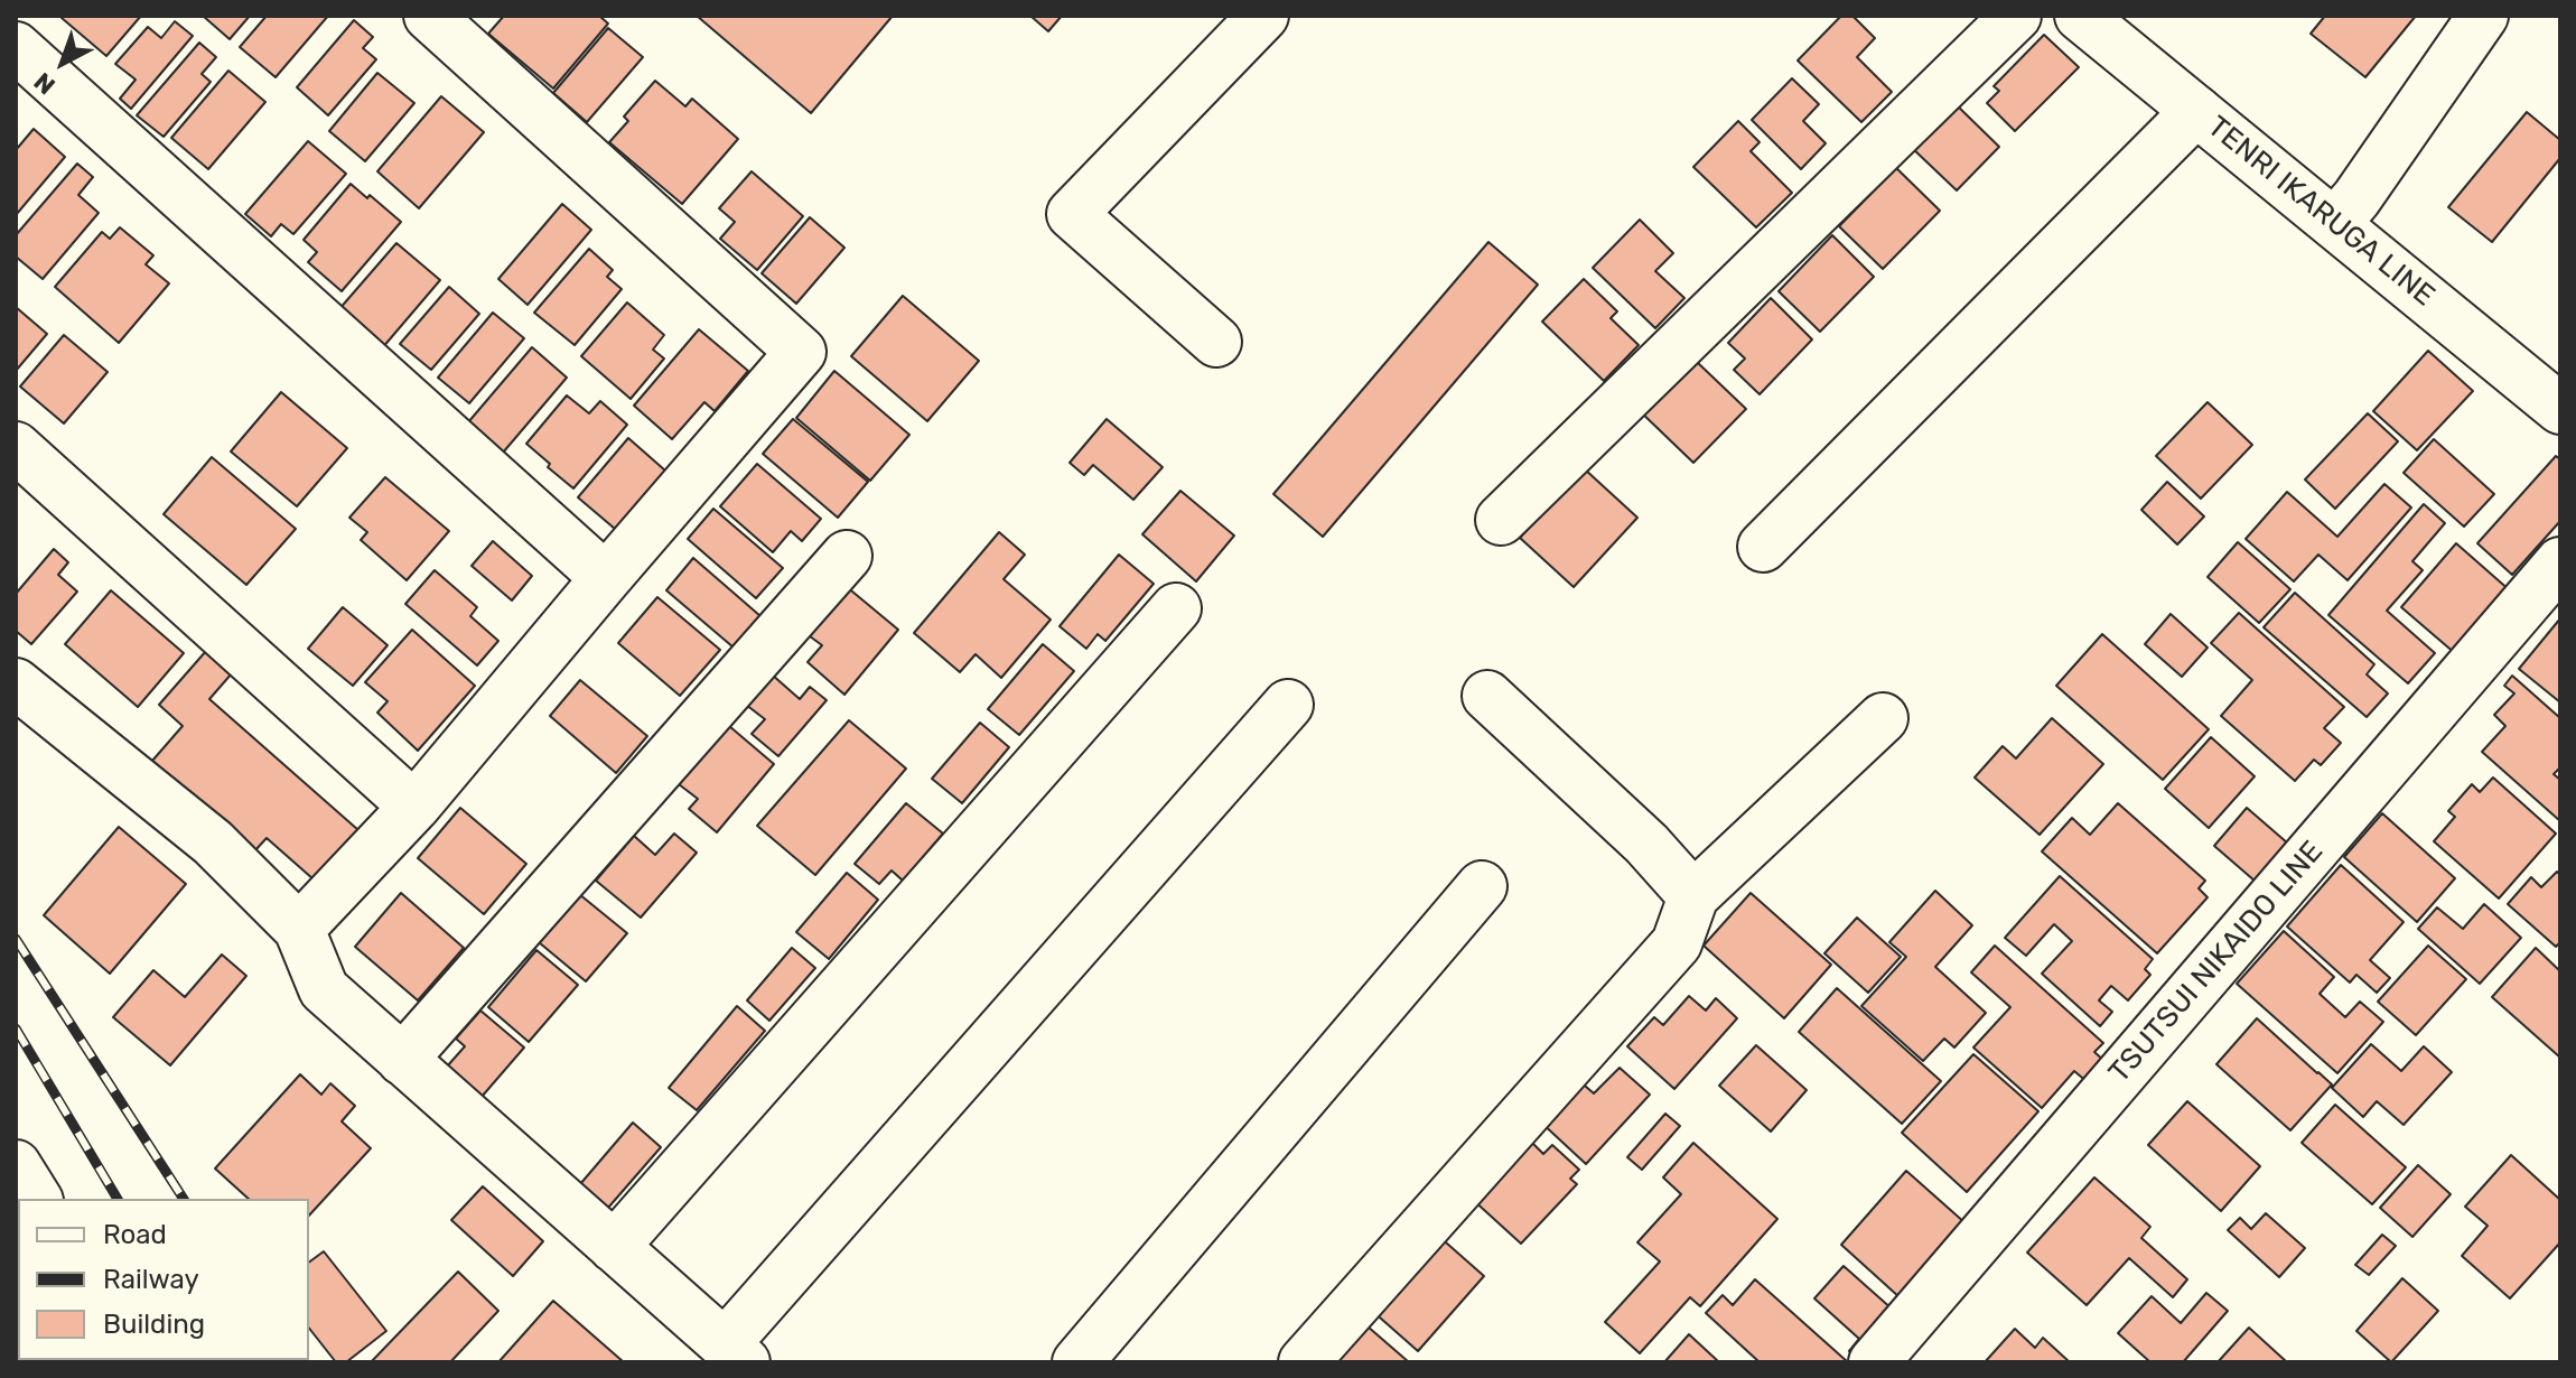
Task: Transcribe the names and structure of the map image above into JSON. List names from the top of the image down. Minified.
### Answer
{"streets":{"street":["TENRI IKARUGA LINE","TSUTSUI NIKAIDO LINE"]},"legend":["Road","Railway","Building"],"north":"bottom left"}
